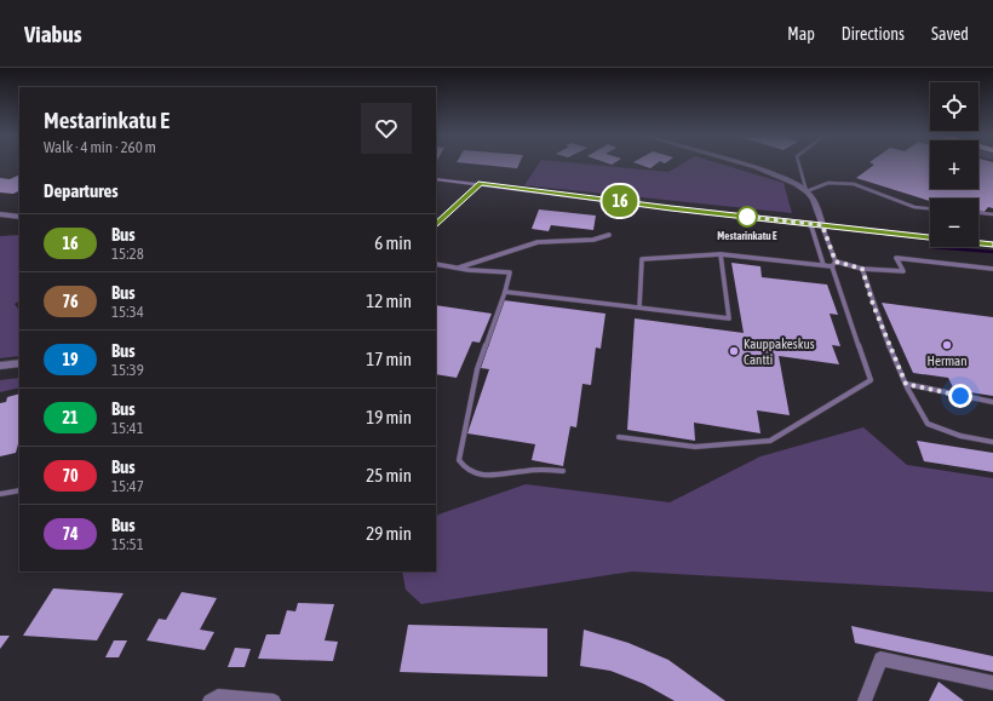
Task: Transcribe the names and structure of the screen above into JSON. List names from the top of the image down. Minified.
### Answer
{"places":["Mestarinkatu E","Herman","Kauppakeskus Cantti"],"lines":["bus line 16"],"page":{"header":"Viabus","nav":["Map","Directions","Saved"],"on_map":"16","map_buttons":["+","−"],"heading":[["Mestarinkatu E","Walk · 4 min · 260 m"],"Departures"],"list":[{"mark":"16","name":"Bus","note":"15:28","value":"6 min"},{"mark":"76","name":"Bus","note":"15:34","value":"12 min"},{"mark":"19","name":"Bus","note":"15:39","value":"17 min"},{"mark":"21","name":"Bus","note":"15:41","value":"19 min"},{"mark":"70","name":"Bus","note":"15:47","value":"25 min"},{"mark":"74","name":"Bus","note":"15:51","value":"29 min"}]}}
